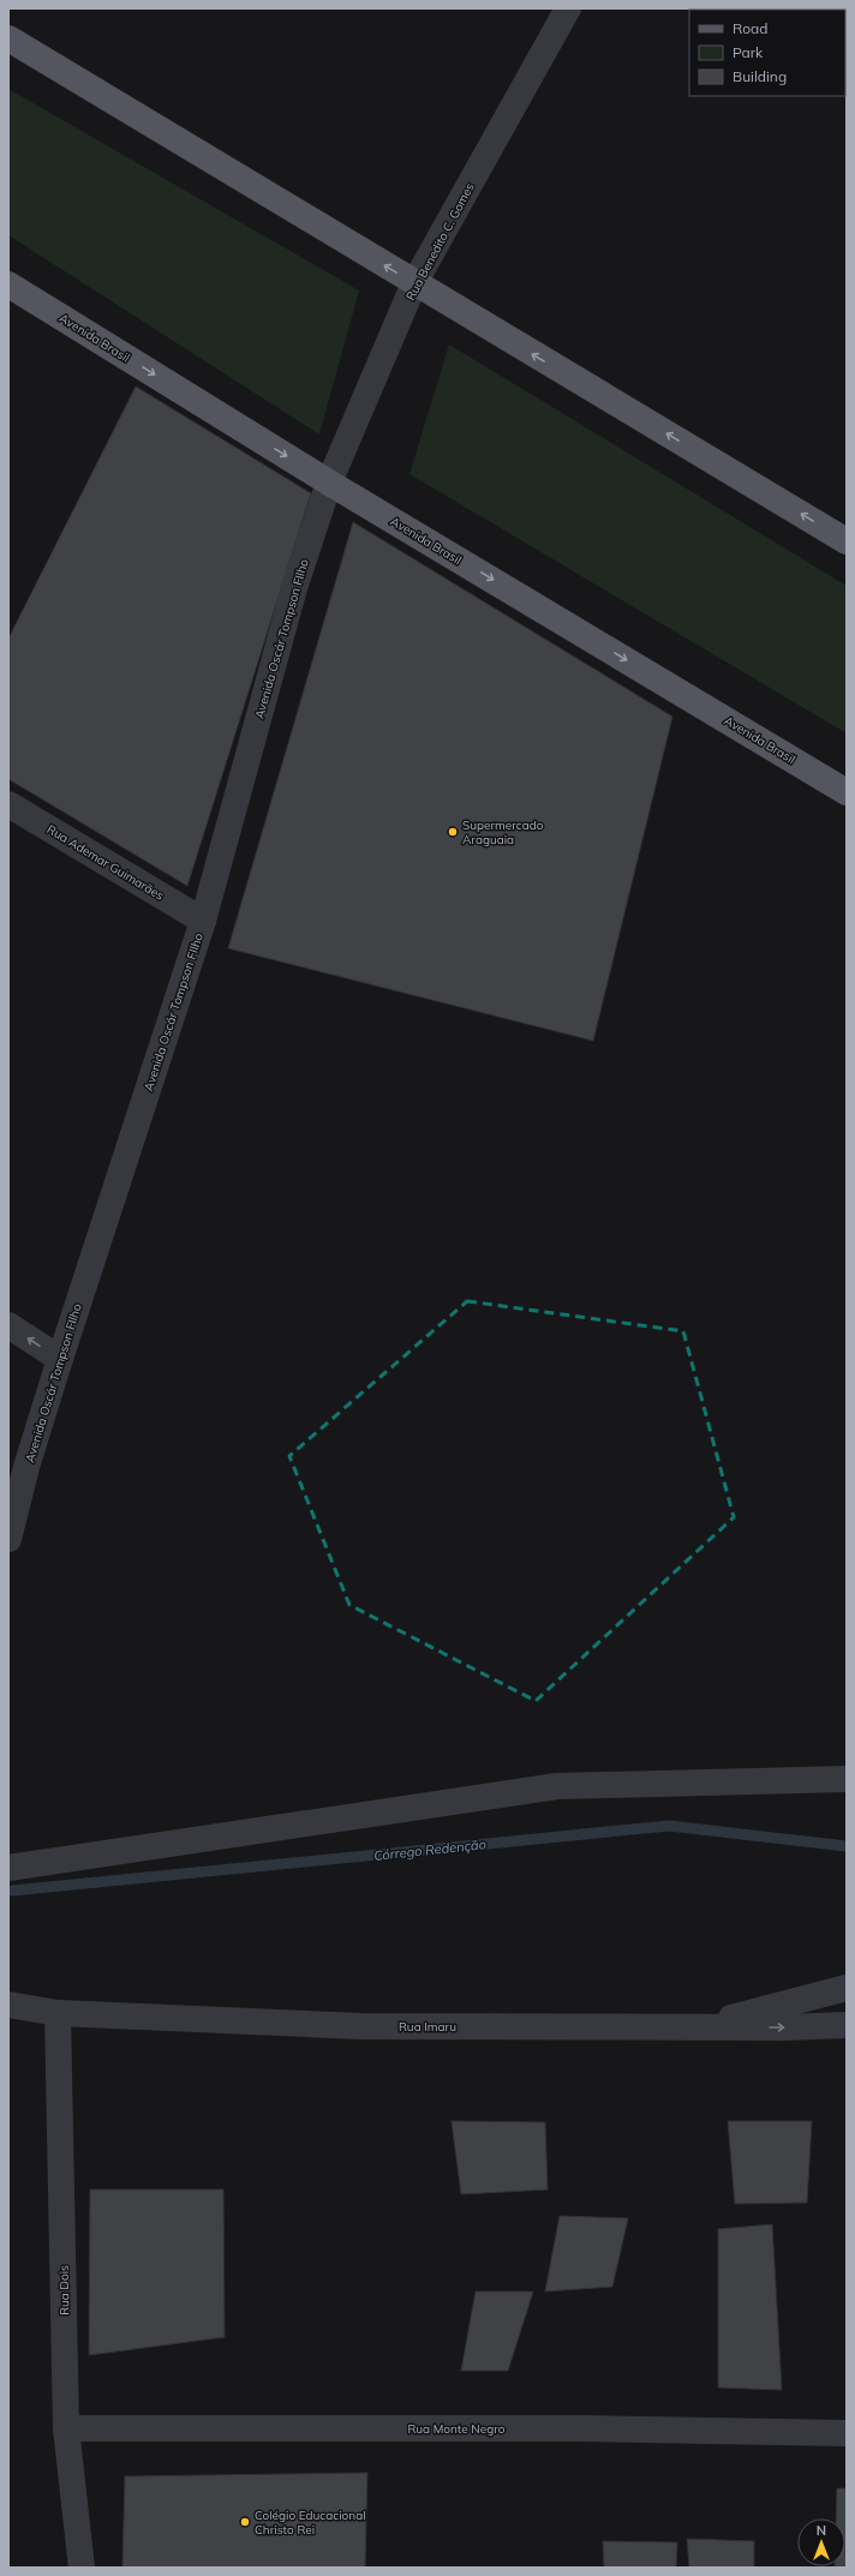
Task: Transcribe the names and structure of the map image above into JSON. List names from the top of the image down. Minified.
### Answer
{"streets":{"main road":["Avenida Brasil"],"street":["Rua Benedito C. Gomes","Avenida Oscár Tompson FIlho","Rua Ademar Guimarães","Rua Imaru","Rua Dois","Rua Monte Negro"]},"crossings":[["Rua Benedito C. Gomes","Avenida Brasil"],["Rua Benedito C. Gomes","Avenida Oscár Tompson FIlho"],["Avenida Brasil","Avenida Oscár Tompson FIlho"],["Avenida Oscár Tompson FIlho","Rua Ademar Guimarães"],["Rua Imaru","Rua Dois"],["Rua Dois","Rua Monte Negro"]],"water":["Córrego Redenção"],"places":["Supermercado Araguaia","Colégio Educacional Christo Rei"],"legend":["Road","Park","Building"],"north":"top"}
